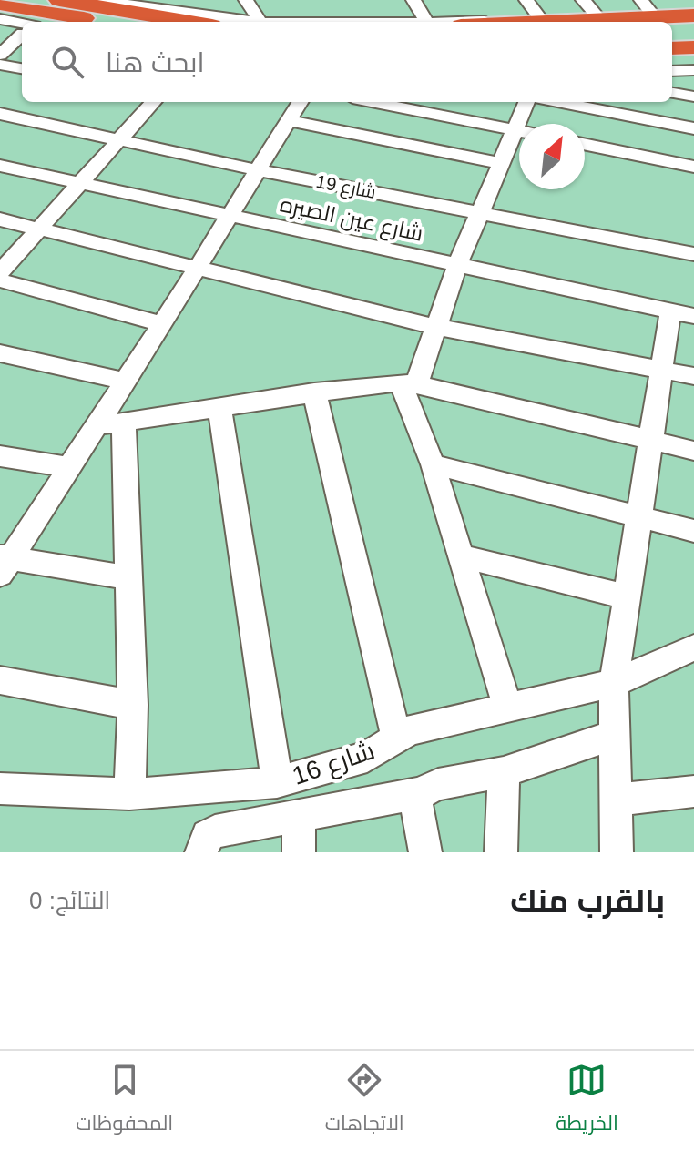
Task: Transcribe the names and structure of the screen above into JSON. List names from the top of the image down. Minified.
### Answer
{"streets":{"street":["شارع 19","شارع عين الصيره","شارع 16"]},"north":"top right","page":{"search":"ابحث هنا","heading":["بالقرب منك","النتائج: 0"],"nav":["الخريطة","الاتجاهات","المحفوظات"]}}
